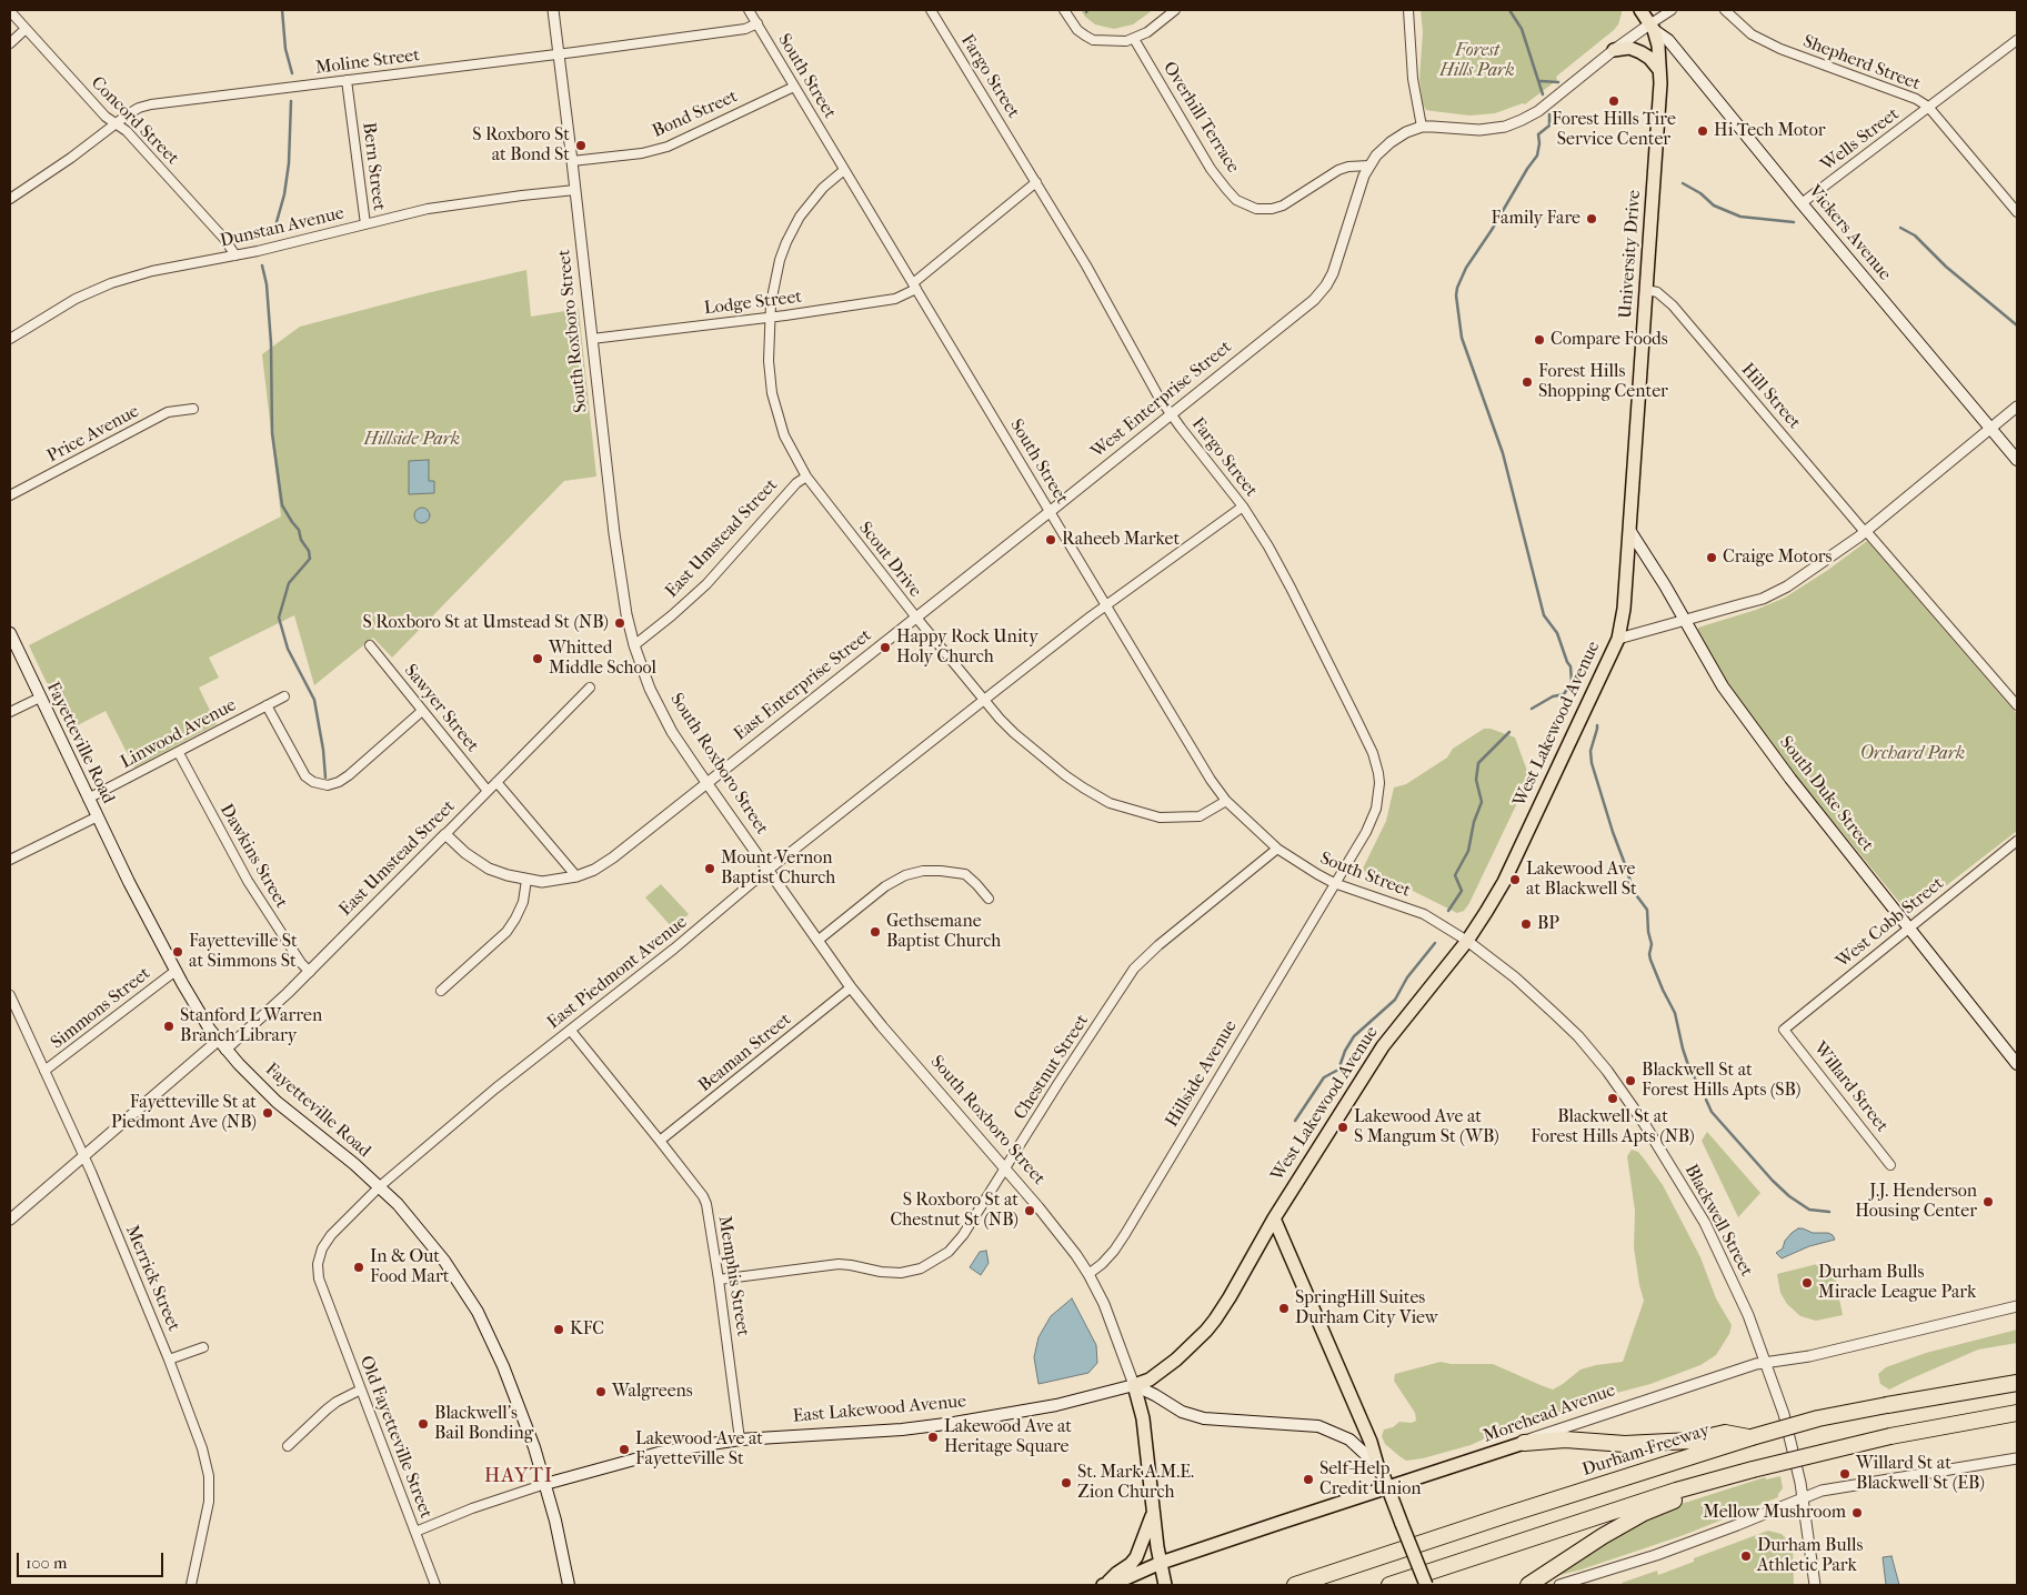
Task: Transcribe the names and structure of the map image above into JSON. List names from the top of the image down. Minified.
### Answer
{"streets":{"highway":["Durham Freeway"],"main road":["Vickers Avenue","University Drive","South Roxboro Street","West Lakewood Avenue","Fayetteville Road","South Duke Street","East Lakewood Avenue","Morehead Avenue"],"street":["Moline Street","Shepherd Street","South Street","Fargo Street","Bond Street","Overhill Terrace","Concord Street","Wells Street","Bern Street","Dunstan Avenue","Lodge Street","Hill Street","West Enterprise Street","Price Avenue","East Umstead Street","Scout Drive","East Enterprise Street","Sawyer Street","Linwood Avenue","Dawkins Street","West Cobb Street","East Piedmont Avenue","Simmons Street","Beaman Street","Chestnut Street","Hillside Avenue","Willard Street","Blackwell Street","Memphis Street","Merrick Street","Old Fayetteville Street"]},"crossings":[["Moline Street","South Street"],["Moline Street","Concord Street"],["Moline Street","Bern Street"],["Moline Street","South Roxboro Street"],["Shepherd Street","Wells Street"],["South Street","Fargo Street"],["South Street","Bond Street"],["South Street","Lodge Street"],["South Street","West Enterprise Street"],["South Street","Scout Drive"],["South Street","West Lakewood Avenue"],["South Street","East Piedmont Avenue"],["South Street","Chestnut Street"],["South Street","Hillside Avenue"],["South Street","Blackwell Street"],["Fargo Street","Lodge Street"],["Fargo Street","West Enterprise Street"],["Fargo Street","East Piedmont Avenue"],["Fargo Street","Hillside Avenue"],["Bond Street","South Roxboro Street"],["Overhill Terrace","West Enterprise Street"],["Concord Street","Dunstan Avenue"],["Wells Street","Vickers Avenue"],["Bern Street","Dunstan Avenue"],["Dunstan Avenue","South Roxboro Street"],["Vickers Avenue","University Drive"],["Vickers Avenue","West Lakewood Avenue"],["University Drive","Hill Street"],["University Drive","West Lakewood Avenue"],["University Drive","South Duke Street"],["Lodge Street","South Roxboro Street"],["Lodge Street","Scout Drive"],["South Roxboro Street","East Umstead Street"],["South Roxboro Street","East Enterprise Street"],["South Roxboro Street","East Piedmont Avenue"],["South Roxboro Street","Beaman Street"],["South Roxboro Street","Chestnut Street"],["South Roxboro Street","Hillside Avenue"],["South Roxboro Street","East Lakewood Avenue"],["South Roxboro Street","Morehead Avenue"],["Hill Street","West Lakewood Avenue"],["West Enterprise Street","Scout Drive"],["West Enterprise Street","East Enterprise Street"],["East Umstead Street","Scout Drive"],["East Umstead Street","East Enterprise Street"],["East Umstead Street","Sawyer Street"],["East Umstead Street","Fayetteville Road"],["East Umstead Street","Dawkins Street"],["Scout Drive","East Enterprise Street"],["Scout Drive","East Piedmont Avenue"],["West Lakewood Avenue","South Duke Street"],["West Lakewood Avenue","Blackwell Street"],["West Lakewood Avenue","East Lakewood Avenue"],["Linwood Avenue","Fayetteville Road"],["Linwood Avenue","Dawkins Street"],["Fayetteville Road","East Piedmont Avenue"],["Fayetteville Road","Simmons Street"],["Fayetteville Road","East Lakewood Avenue"],["South Duke Street","West Cobb Street"],["West Cobb Street","Willard Street"],["East Piedmont Avenue","Memphis Street"],["East Piedmont Avenue","Old Fayetteville Street"],["Simmons Street","Merrick Street"],["Beaman Street","Memphis Street"],["Chestnut Street","Memphis Street"],["Blackwell Street","Morehead Avenue"],["Memphis Street","East Lakewood Avenue"],["East Lakewood Avenue","Old Fayetteville Street"]],"districts":["HAYTI"],"parks":["Forest Hills Park","Hillside Park","Orchard Park"],"places":["Forest Hills Tire Service Center","Hi Tech Motor","S Roxboro St at Bond St","Family Fare","Compare Foods","Forest Hills Shopping Center","Raheeb Market","Craige Motors","S Roxboro St at Umstead St (NB)","Happy Rock Unity Holy Church","Whitted Middle School","Mount Vernon Baptist Church","Lakewood Ave at Blackwell St","BP","Gethsemane Baptist Church","Fayetteville St at Simmons St","Stanford L Warren Branch Library","Blackwell St at Forest Hills Apts (SB)","Blackwell St at Forest Hills Apts (NB)","Fayetteville St at Piedmont Ave (NB)","Lakewood Ave at S Mangum St (WB)","J.J. Henderson Housing Center","S Roxboro St at Chestnut St (NB)","In & Out Food Mart","Durham Bulls Miracle League Park","SpringHill Suites Durham City View","KFC","Walgreens","Blackwell's Bail Bonding","Lakewood Ave at Heritage Square","Lakewood Ave at Fayetteville St","Willard St at Blackwell St (EB)","Self-Help Credit Union","St. Mark A.M.E. Zion Church","Mellow Mushroom","Durham Bulls Athletic Park"],"scale_bar":"100 m"}
